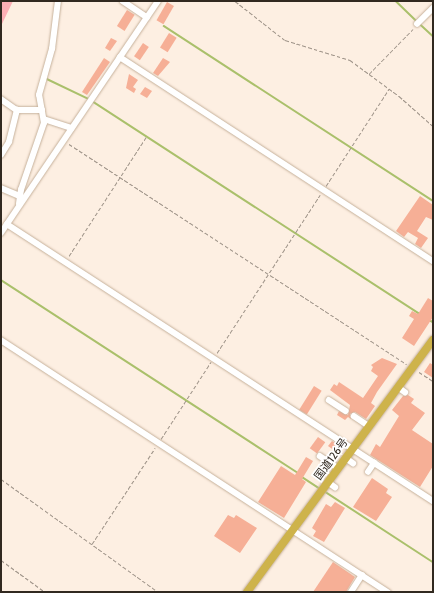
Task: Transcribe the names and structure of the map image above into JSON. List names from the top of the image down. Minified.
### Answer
{"streets":{"highway":["国道126号"]}}
